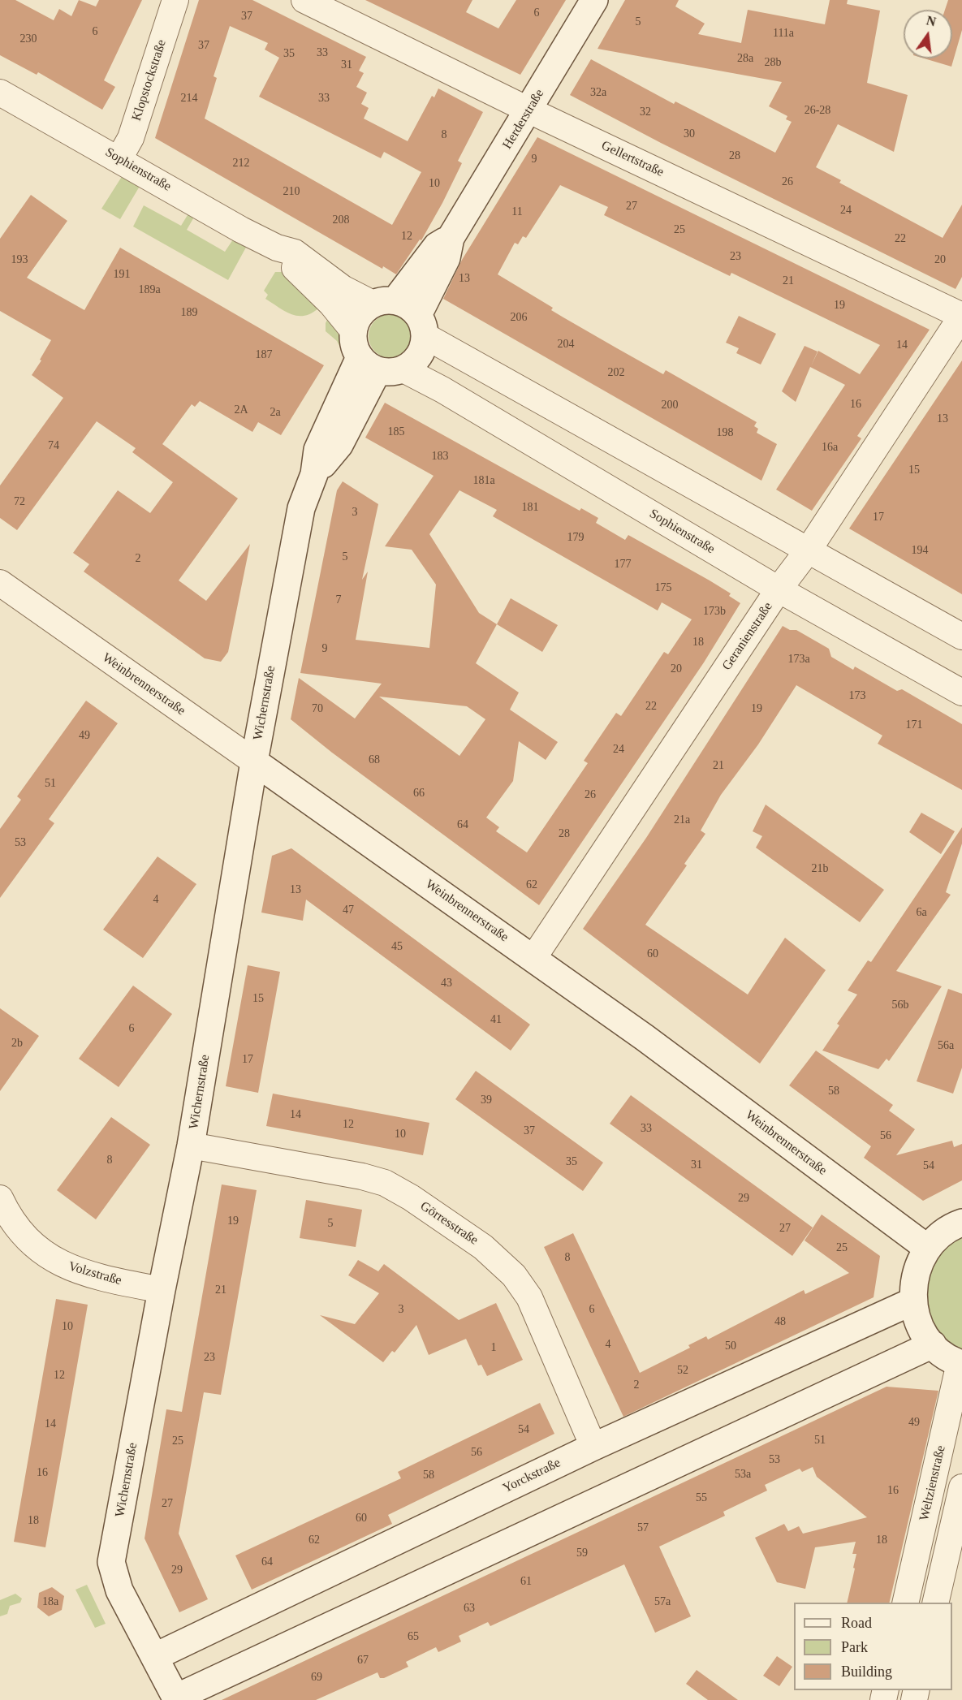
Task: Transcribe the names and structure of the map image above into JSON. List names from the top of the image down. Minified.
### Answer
{"streets":{"street":["Klopstockstraße","Herderstraße","Gellertstraße","Sophienstraße","Geranienstraße","Weinbrennerstraße","Wichernstraße","Görresstraße","Volzstraße","Yorckstraße","Weltzienstraße"]},"crossings":[["Klopstockstraße","Sophienstraße"],["Herderstraße","Gellertstraße"],["Herderstraße","Sophienstraße"],["Herderstraße","Wichernstraße"],["Gellertstraße","Geranienstraße"],["Sophienstraße","Geranienstraße"],["Sophienstraße","Wichernstraße"],["Geranienstraße","Weinbrennerstraße"],["Weinbrennerstraße","Wichernstraße"],["Wichernstraße","Görresstraße"],["Wichernstraße","Volzstraße"],["Wichernstraße","Yorckstraße"],["Görresstraße","Yorckstraße"]],"house_numbers":["6","37","5","6","111a","230","37","33","35","28a","28b","31","32a","214","33","26-28","32","30","8","28","9","212","26","10","210","27","24","11","208","25","12","22","23","193","20","191","13","21","189a","19","189","206","204","14","187","202","16","200","2A","2a","13","185","198","74","16a","183","15","181a","72","181","3","17","179","194","5","2","177","175","7","173b","18","9","173a","20","173","22","70","19","171","49","24","68","21","51","66","26","21a","64","28","53","21b","62","13","4","47","6a","45","60","43","15","56b","41","6","2b","56a","17","58","39","14","12","33","37","10","56","8","35","31","54","29","19","5","27","25","8","21","3","6","48","10","4","50","1","23","52","12","2","49","14","54","51","25","56","53","16","53a","58","16","55","27","60","18","57","62","18","59","64","29","61","18a","57a","63","65","67","69"],"legend":["Road","Park","Building"],"north":"top"}
